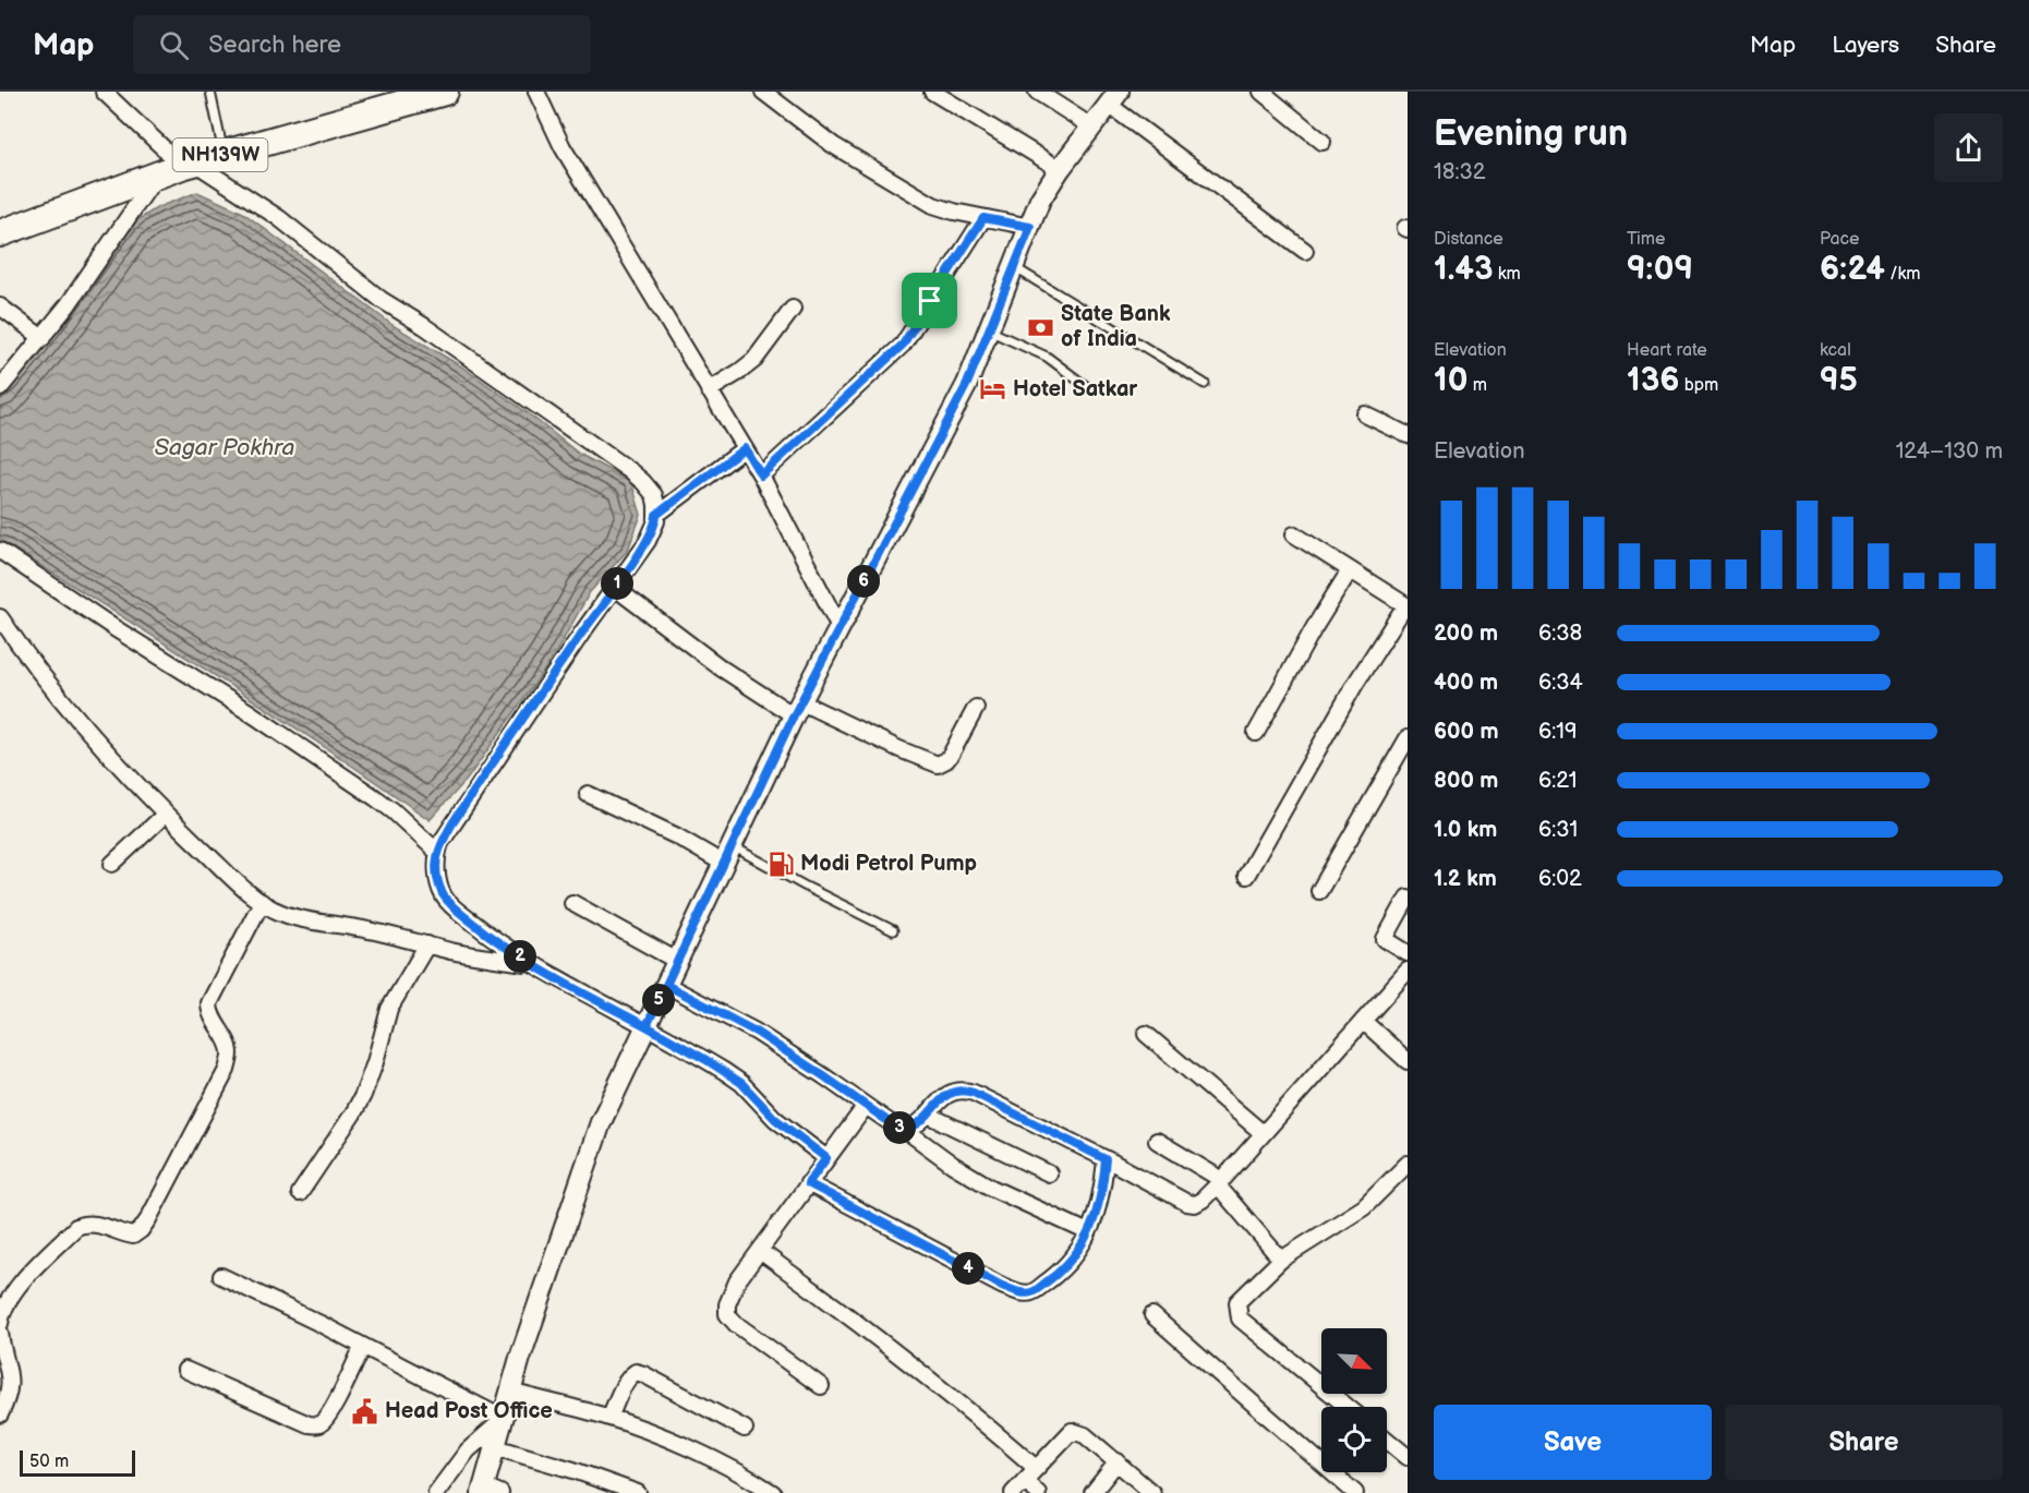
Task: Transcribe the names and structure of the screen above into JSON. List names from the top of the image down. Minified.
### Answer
{"streets":{"highway":["NH139W"]},"water":["Sagar Pokhra"],"places":{"bank":["State Bank of India"],"hotel":["Hotel Satkar"],"fuel station":["Modi Petrol Pump"],"public building":["Head Post Office"]},"scale_bar":"50 m","north":"bottom right","page":{"header":"Map","search":"Search here","nav":["Map","Layers","Share"],"heading":["Evening run","18:32"],"stats":[["Distance","1.43 km"],["Time","9:09"],["Pace","6:24 /km"],["Elevation","10 m"],["Heart rate","136 bpm"],["kcal","95"]],"chart":["Elevation","124–130 m"],"pins":["6","1","2","5","3","4"],"list":[{"name":"200 m","note":"6:38"},{"name":"400 m","note":"6:34"},{"name":"600 m","note":"6:19"},{"name":"800 m","note":"6:21"},{"name":"1.0 km","note":"6:31"},{"name":"1.2 km","note":"6:02"}],"buttons":["Save","Share"],"scale":"50 m"}}
